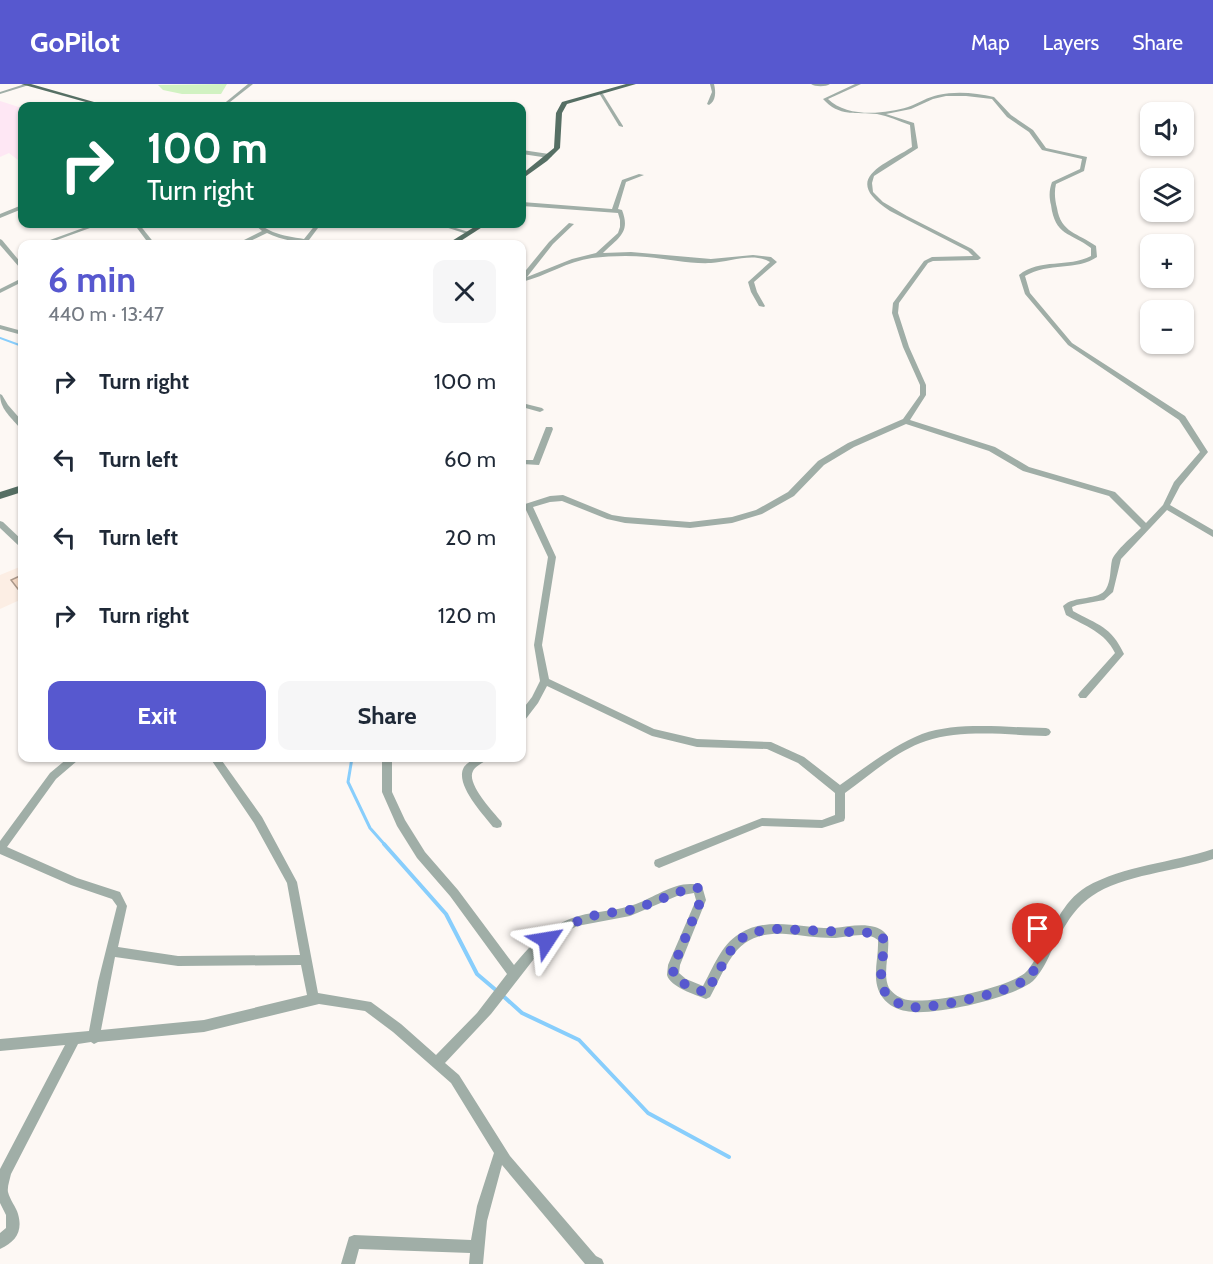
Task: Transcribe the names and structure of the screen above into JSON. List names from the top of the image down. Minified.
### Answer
{"page":{"header":"GoPilot","nav":["Map","Layers","Share"],"map_buttons":["+","−"],"turn":["100 m","Turn right"],"heading":["6 min","440 m · 13:47"],"list":[{"name":"Turn right","value":"100 m"},{"name":"Turn left","value":"60 m"},{"name":"Turn left","value":"20 m"},{"name":"Turn right","value":"120 m"}],"buttons":["Exit","Share"]}}
